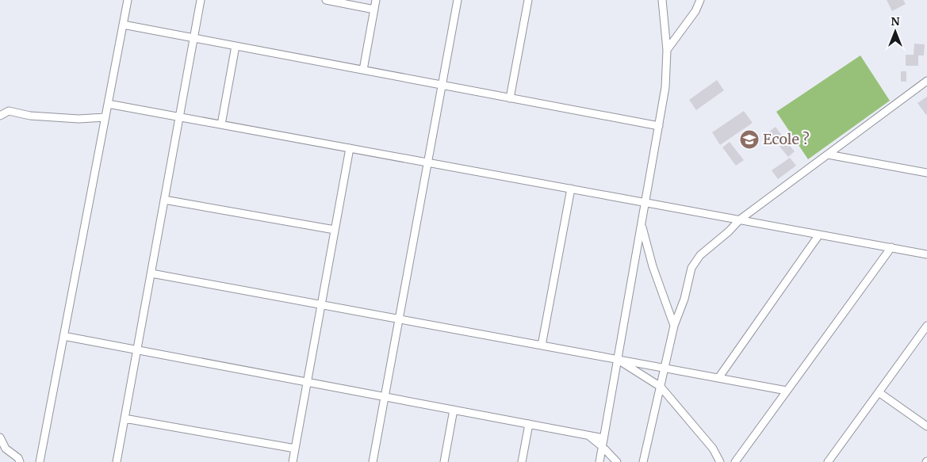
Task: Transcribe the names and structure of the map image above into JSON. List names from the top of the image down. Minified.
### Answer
{"places":{"school or university":["Ecole ?"]},"north":"top"}
